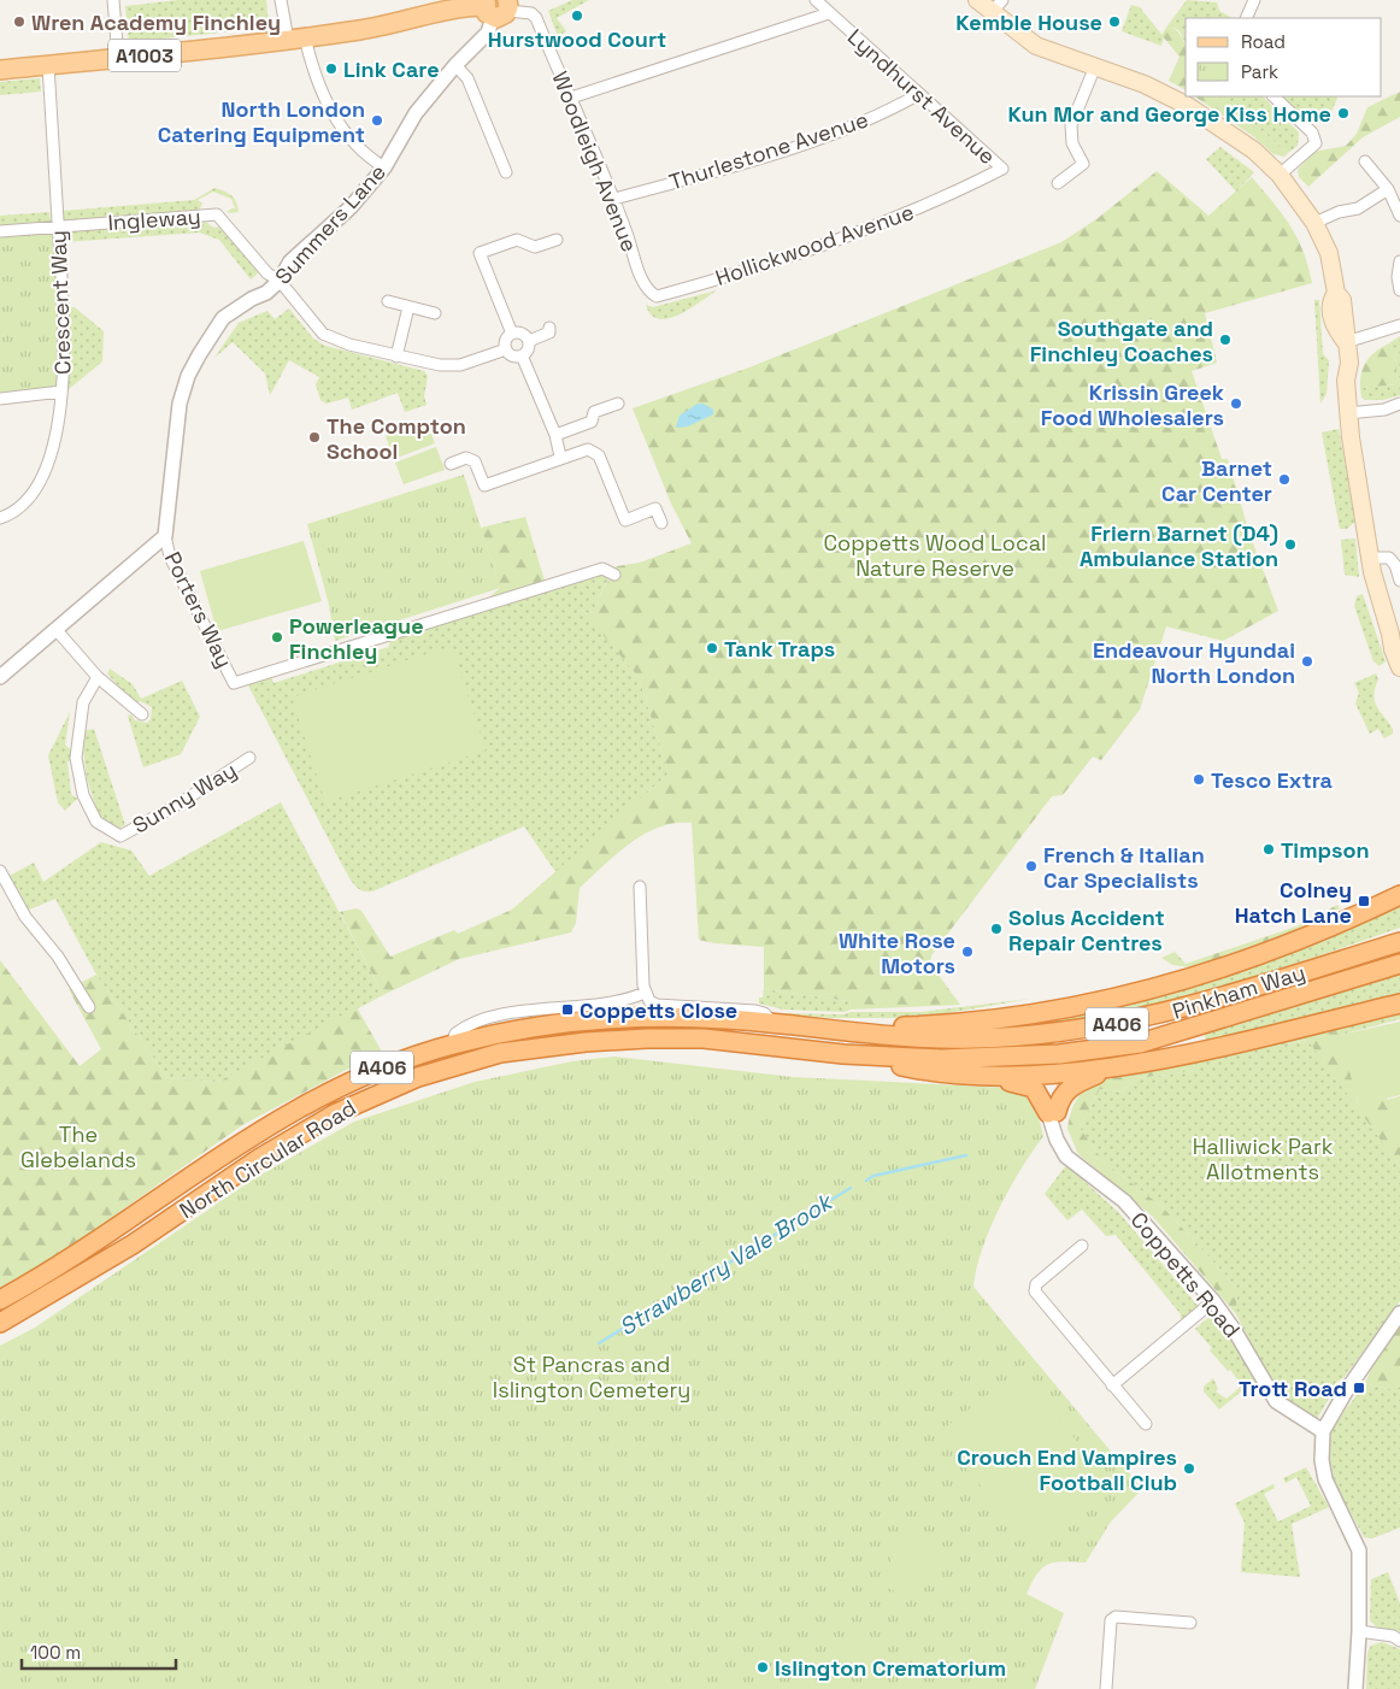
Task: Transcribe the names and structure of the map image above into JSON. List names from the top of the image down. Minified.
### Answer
{"streets":{"highway":["Pinkham Way","A406","North Circular Road"],"main road":["A1003"],"street":["Lyndhurst Avenue","Thurlestone Avenue","Woodleigh Avenue","Ingleway","Summers Lane","Hollickwood Avenue","Crescent Way","Porters Way","Sunny Way","Coppetts Road"]},"crossings":[["A1003","Woodleigh Avenue"],["A1003","Summers Lane"],["A1003","Crescent Way"],["Lyndhurst Avenue","Thurlestone Avenue"],["Lyndhurst Avenue","Hollickwood Avenue"],["Thurlestone Avenue","Woodleigh Avenue"],["Woodleigh Avenue","Summers Lane"],["Woodleigh Avenue","Hollickwood Avenue"],["Ingleway","Summers Lane"],["Ingleway","Crescent Way"],["Summers Lane","Porters Way"],["Pinkham Way","A406"],["Pinkham Way","North Circular Road"],["A406","North Circular Road"]],"water":["Strawberry Vale Brook"],"parks":["Coppetts Wood Local Nature Reserve","The Glebelands","Halliwick Park Allotments","St Pancras and Islington Cemetery"],"places":{"other":["Hurstwood Court","Wren Academy Finchley","Kemble House","Link Care","Kun Mor and George Kiss Home","North London Catering Equipment","Southgate and Finchley Coaches","Krissin Greek Food Wholesalers","The Compton School","Barnet Car Center","Friern Barnet (D4) Ambulance Station","Powerleague Finchley","Tank Traps","Endeavour Hyundai North London","Tesco Extra","Timpson","French & Italian Car Specialists","Solus Accident Repair Centres","White Rose Motors","Crouch End Vampires Football Club","Islington Crematorium"],"transit":["Colney Hatch Lane","Coppetts Close","Trott Road"]},"legend":["Road","Park"],"scale_bar":"100 m"}
